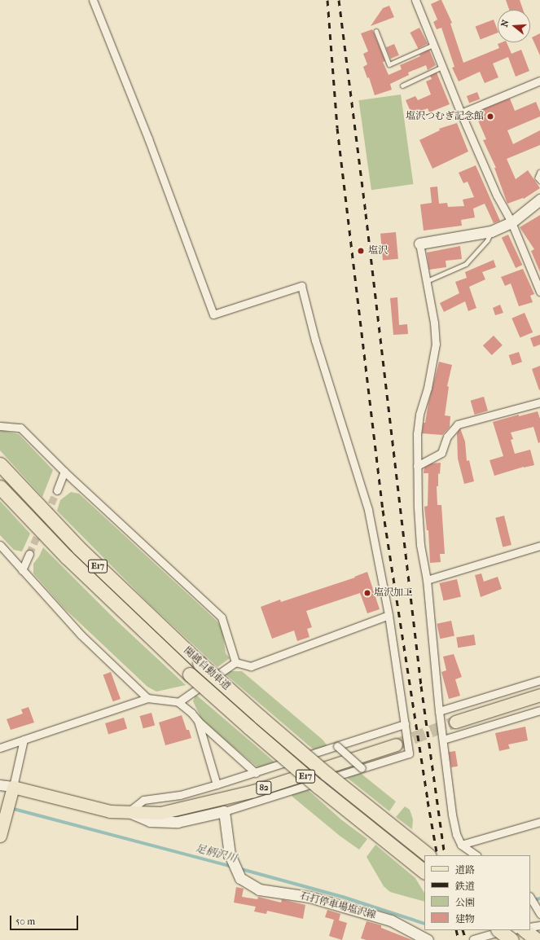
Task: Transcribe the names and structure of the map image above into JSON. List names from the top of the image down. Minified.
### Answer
{"streets":{"highway":["E17","関越自動車道"],"main road":["82","石打停車場塩沢線"]},"water":["足柄沢川"],"places":["塩沢つむぎ記念館","塩沢","塩沢加工"],"legend":["道路","鉄道","公園","建物"],"scale_bar":"50 m","north":"left"}
